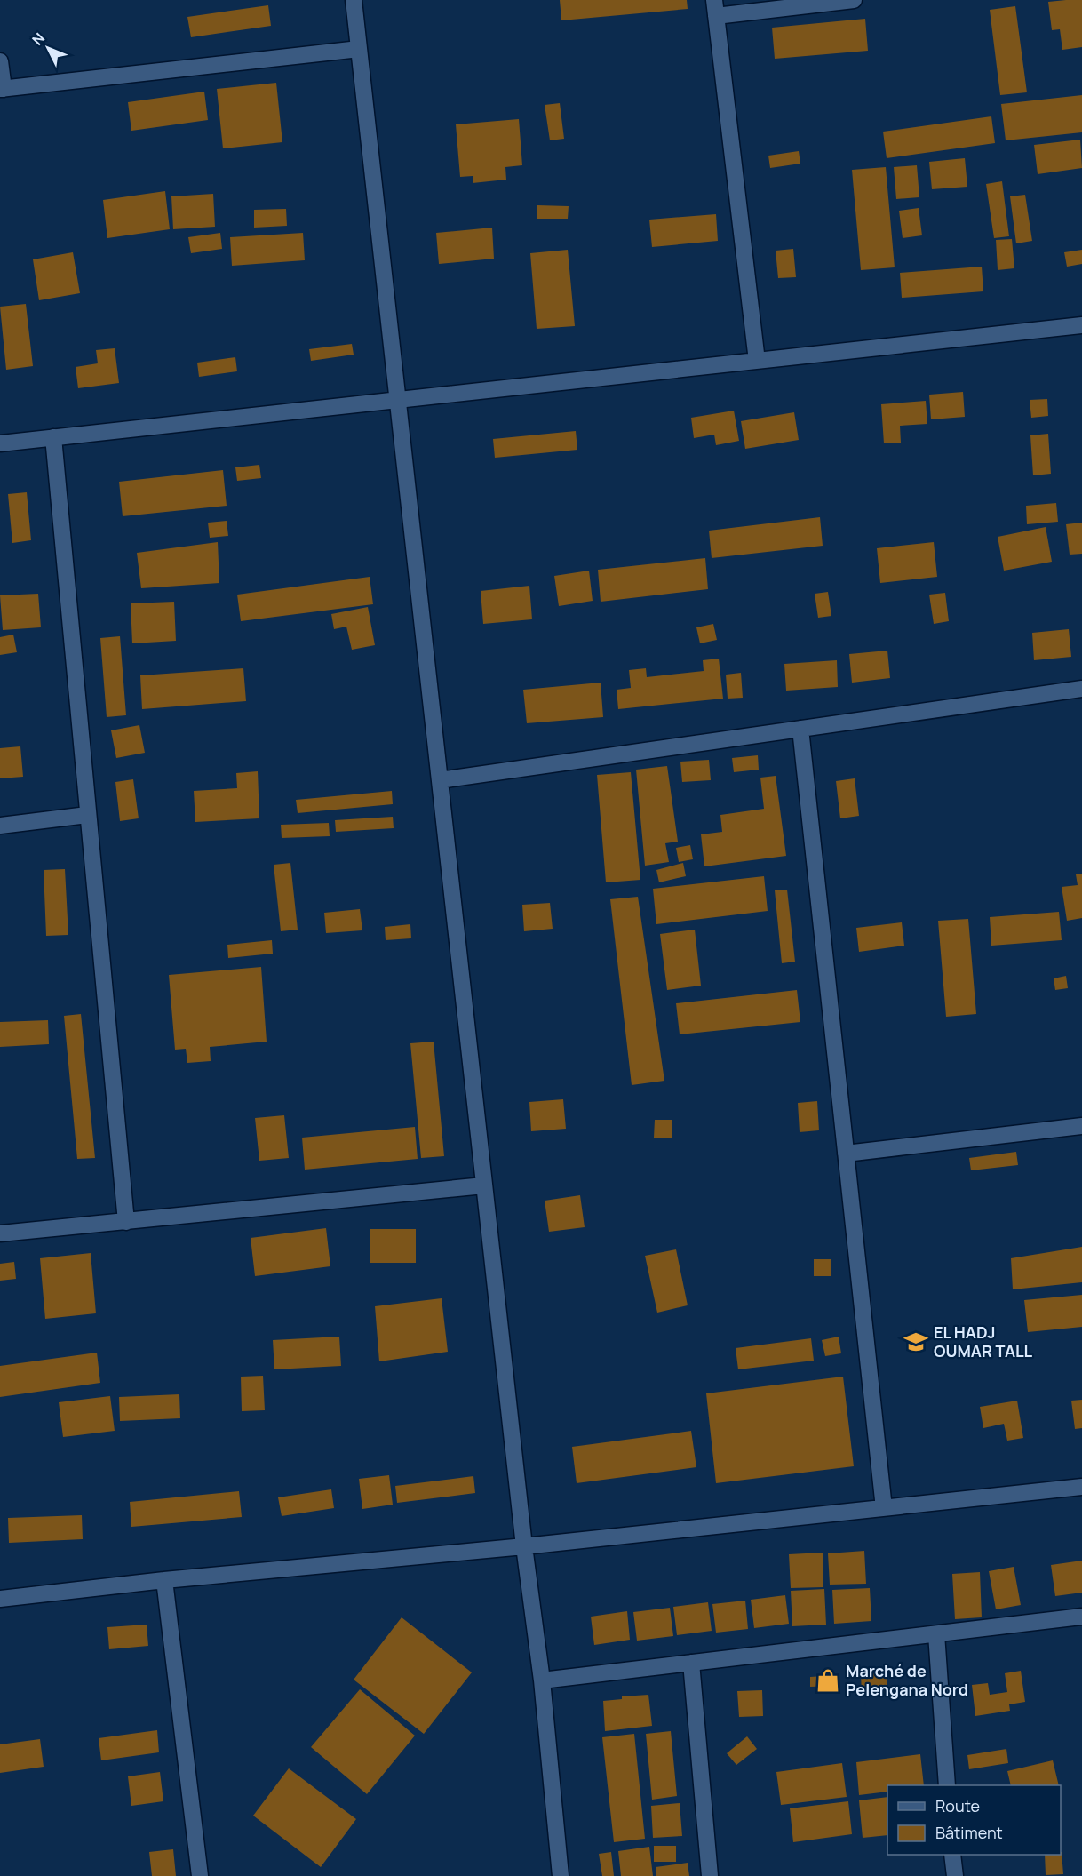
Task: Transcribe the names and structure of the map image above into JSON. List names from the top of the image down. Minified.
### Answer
{"places":{"school or university":["EL HADJ OUMAR TALL"],"shop":["Marché de Pelengana Nord"]},"legend":["Route","Bâtiment"],"north":"top left"}
